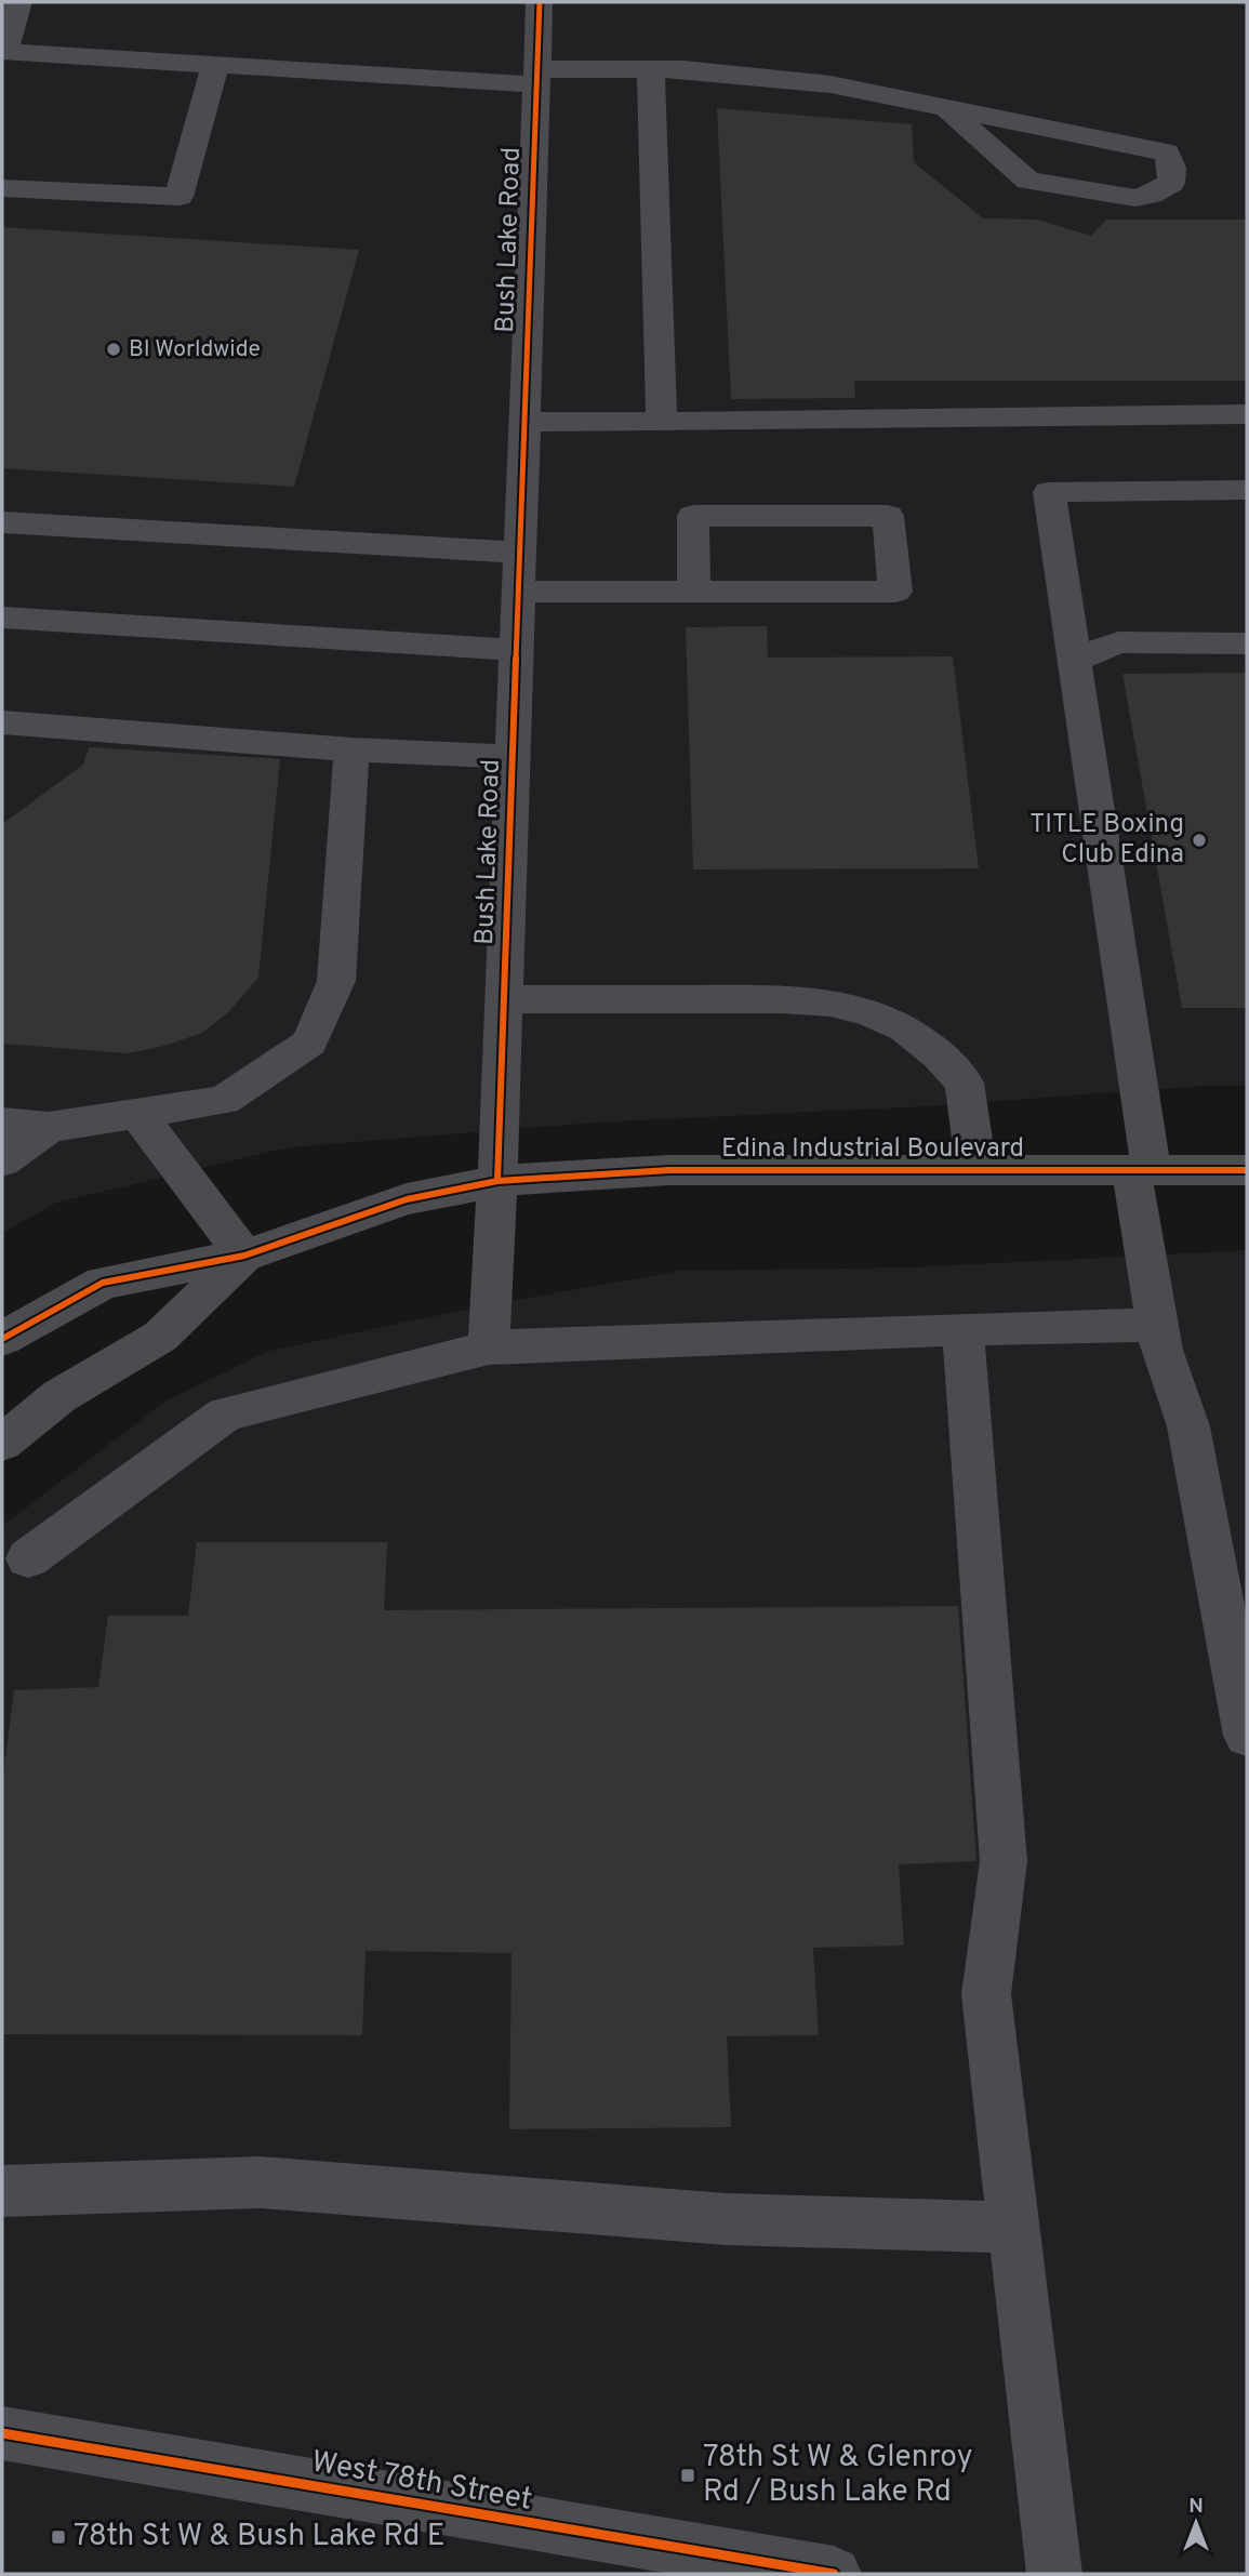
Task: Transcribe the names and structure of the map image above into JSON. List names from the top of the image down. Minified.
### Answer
{"streets":{"street":["Bush Lake Road","Edina Industrial Boulevard","West 78th Street"]},"crossings":[["Bush Lake Road","Edina Industrial Boulevard"]],"places":{"other":["BI Worldwide","TITLE Boxing Club Edina"],"transit":["78th St W & Glenroy Rd / Bush Lake Rd","78th St W & Bush Lake Rd E"]},"north":"top"}
